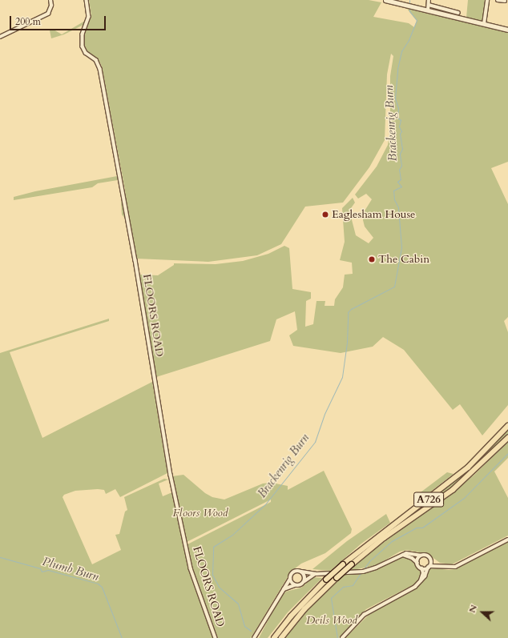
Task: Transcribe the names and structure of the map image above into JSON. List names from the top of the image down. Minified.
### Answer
{"streets":{"highway":["A726"],"street":["FLOORS ROAD"]},"water":["Brackenrig Burn","Plumb Burn"],"parks":["Floors Wood","Deils Wood"],"places":["Eaglesham House","The Cabin"],"scale_bar":"200 m","north":"left"}
